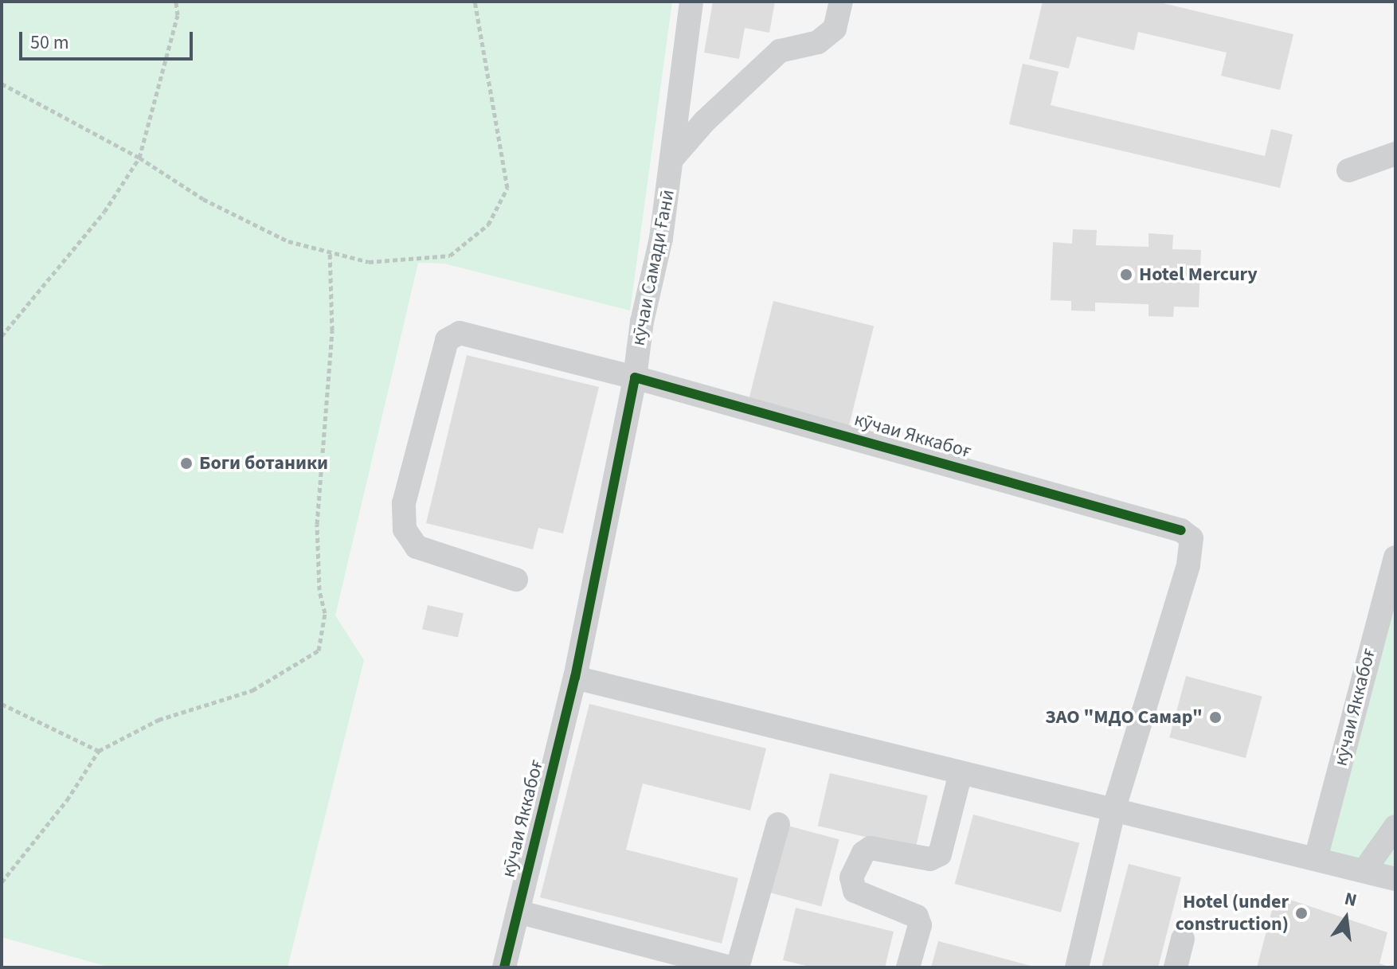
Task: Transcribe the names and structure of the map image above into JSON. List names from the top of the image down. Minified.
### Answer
{"streets":{"street":["кӯчаи Самади Ғанӣ","кӯчаи Яккабоғ"]},"crossings":[["кӯчаи Самади Ғанӣ","кӯчаи Яккабоғ"]],"places":["Hotel Mercury","Боги ботаники","ЗАО \"МДО Самар\"","Hotel (under construction)"],"scale_bar":"50 m","north":"top"}
